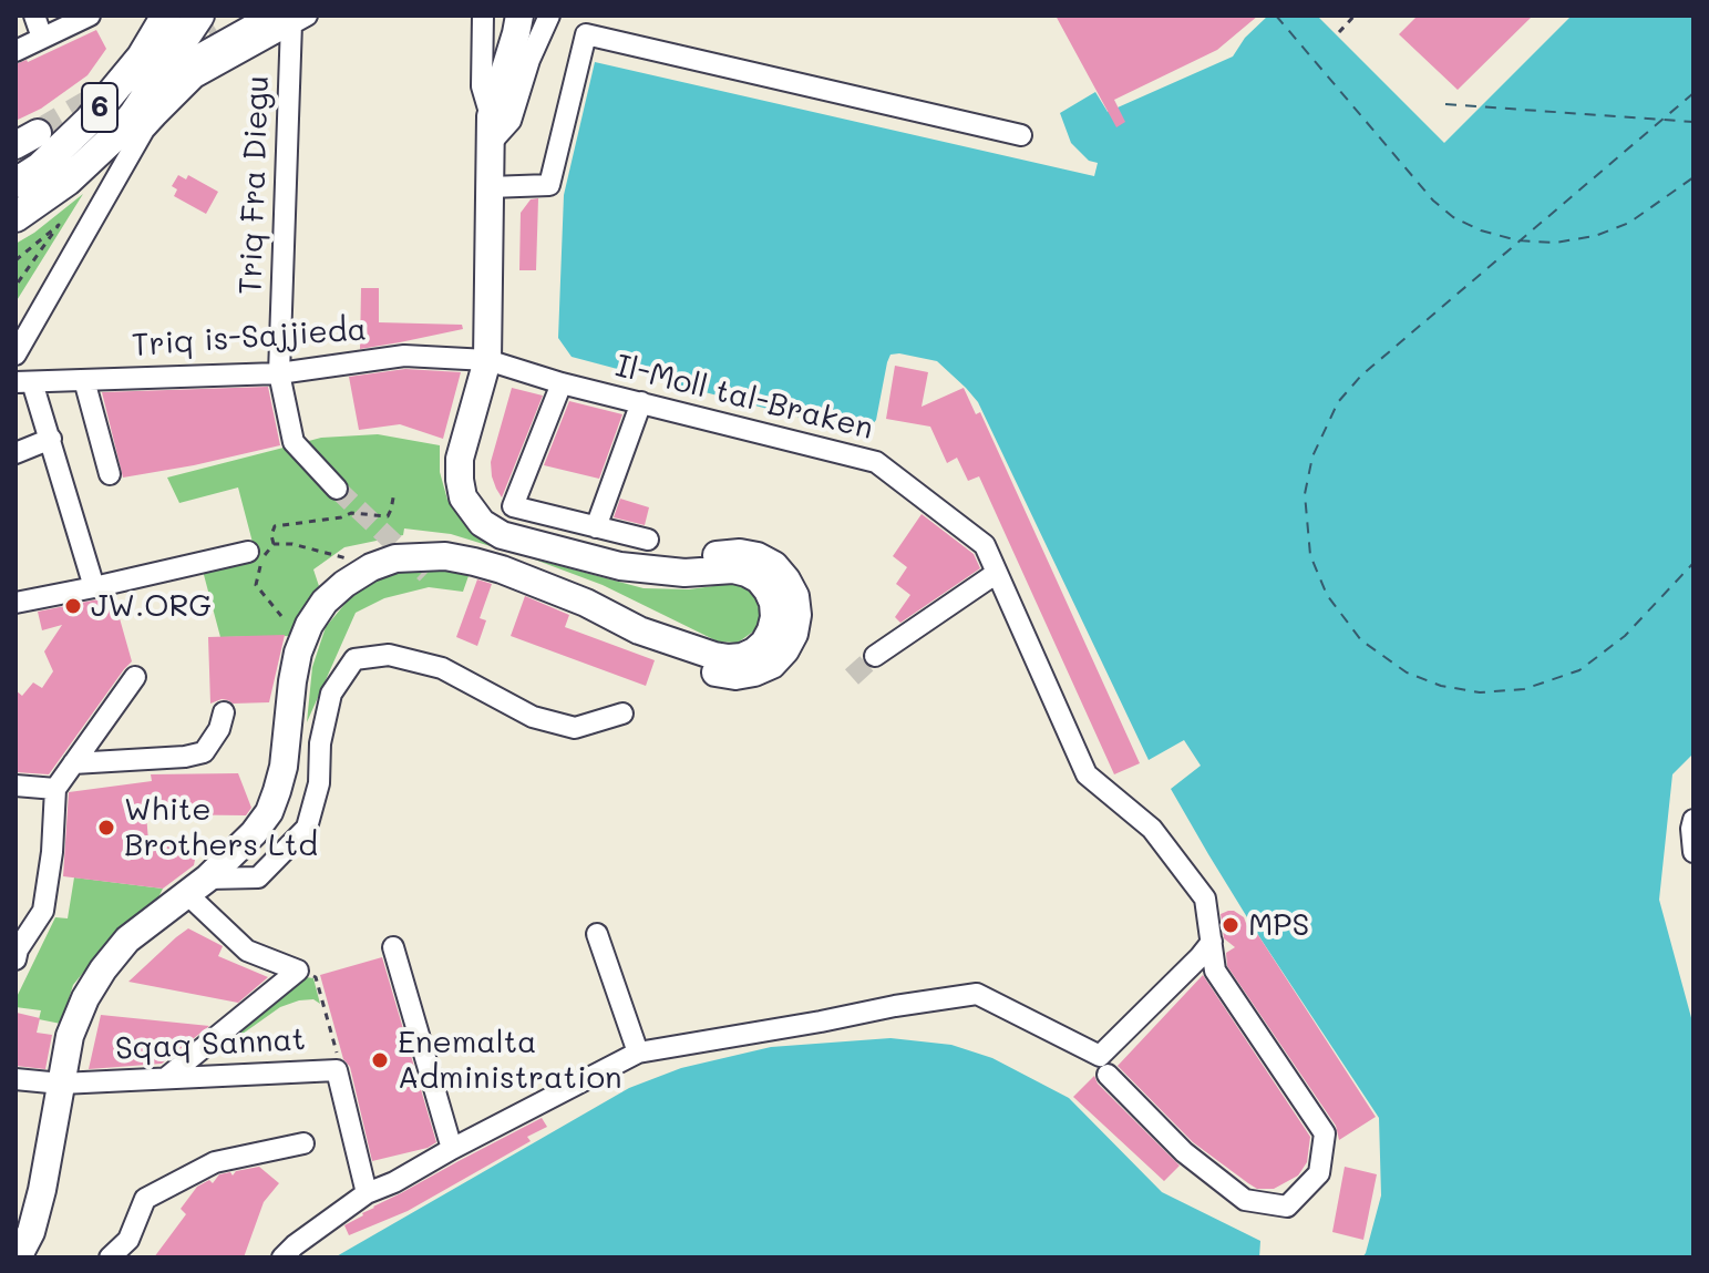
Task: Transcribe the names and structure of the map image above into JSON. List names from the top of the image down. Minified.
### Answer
{"streets":{"highway":["6"],"street":["Triq Fra Diegu","Triq is-Sajjieda","Il-Moll tal-Braken","Sqaq Sannat"]},"crossings":[["Triq Fra Diegu","Triq is-Sajjieda"],["Triq is-Sajjieda","Il-Moll tal-Braken"]],"places":["JW.ORG","White Brothers Ltd","MPS","Enemalta Administration"]}
